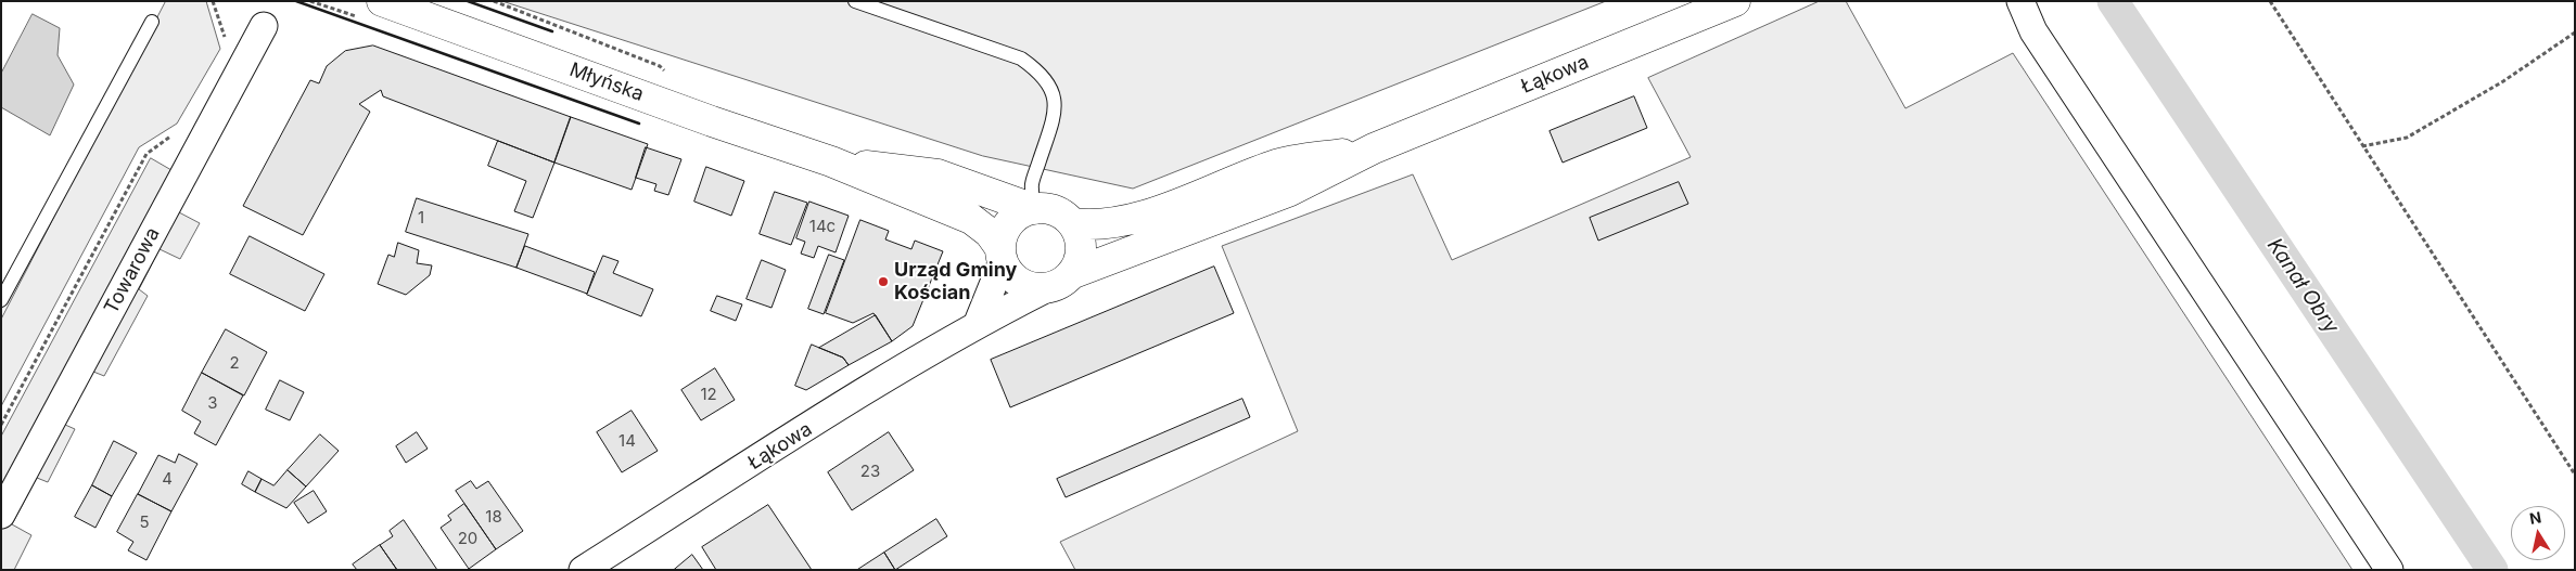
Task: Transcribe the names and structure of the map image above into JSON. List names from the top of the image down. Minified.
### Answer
{"streets":{"street":["Łąkowa","Młyńska","Towarowa"]},"crossings":[["Łąkowa","Młyńska"]],"water":["Kanał Obry"],"places":["Urząd Gminy Kościan"],"house_numbers":["1","14c","2","12","3","14","23","4","18","5","20"],"north":"top"}
